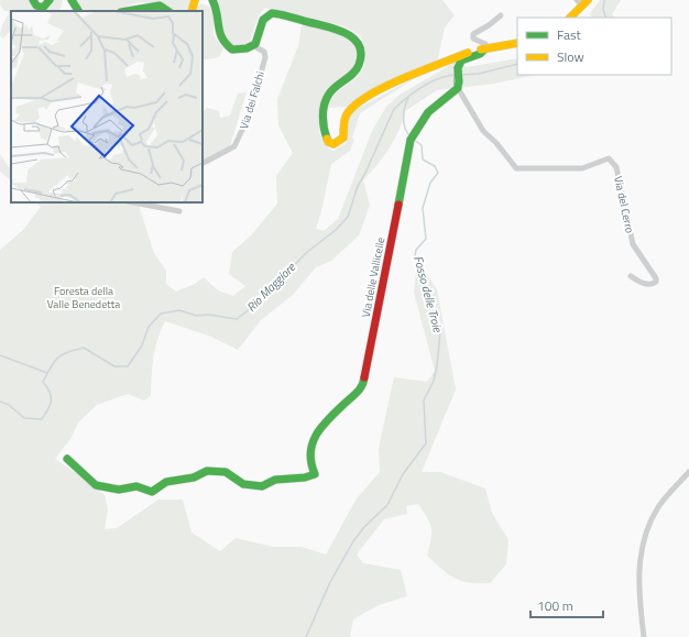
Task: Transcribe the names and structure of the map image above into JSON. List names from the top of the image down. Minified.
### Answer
{"streets":{"street":["Via dei Falchi","Via del Cerro","Via delle Vallicelle"]},"crossings":[["Via del Cerro","Via delle Vallicelle"]],"water":["Rio Maggiore","Fosso delle Troie"],"parks":["Foresta della Valle Benedetta"],"legend":["Fast","Slow"],"scale_bar":"100 m"}
